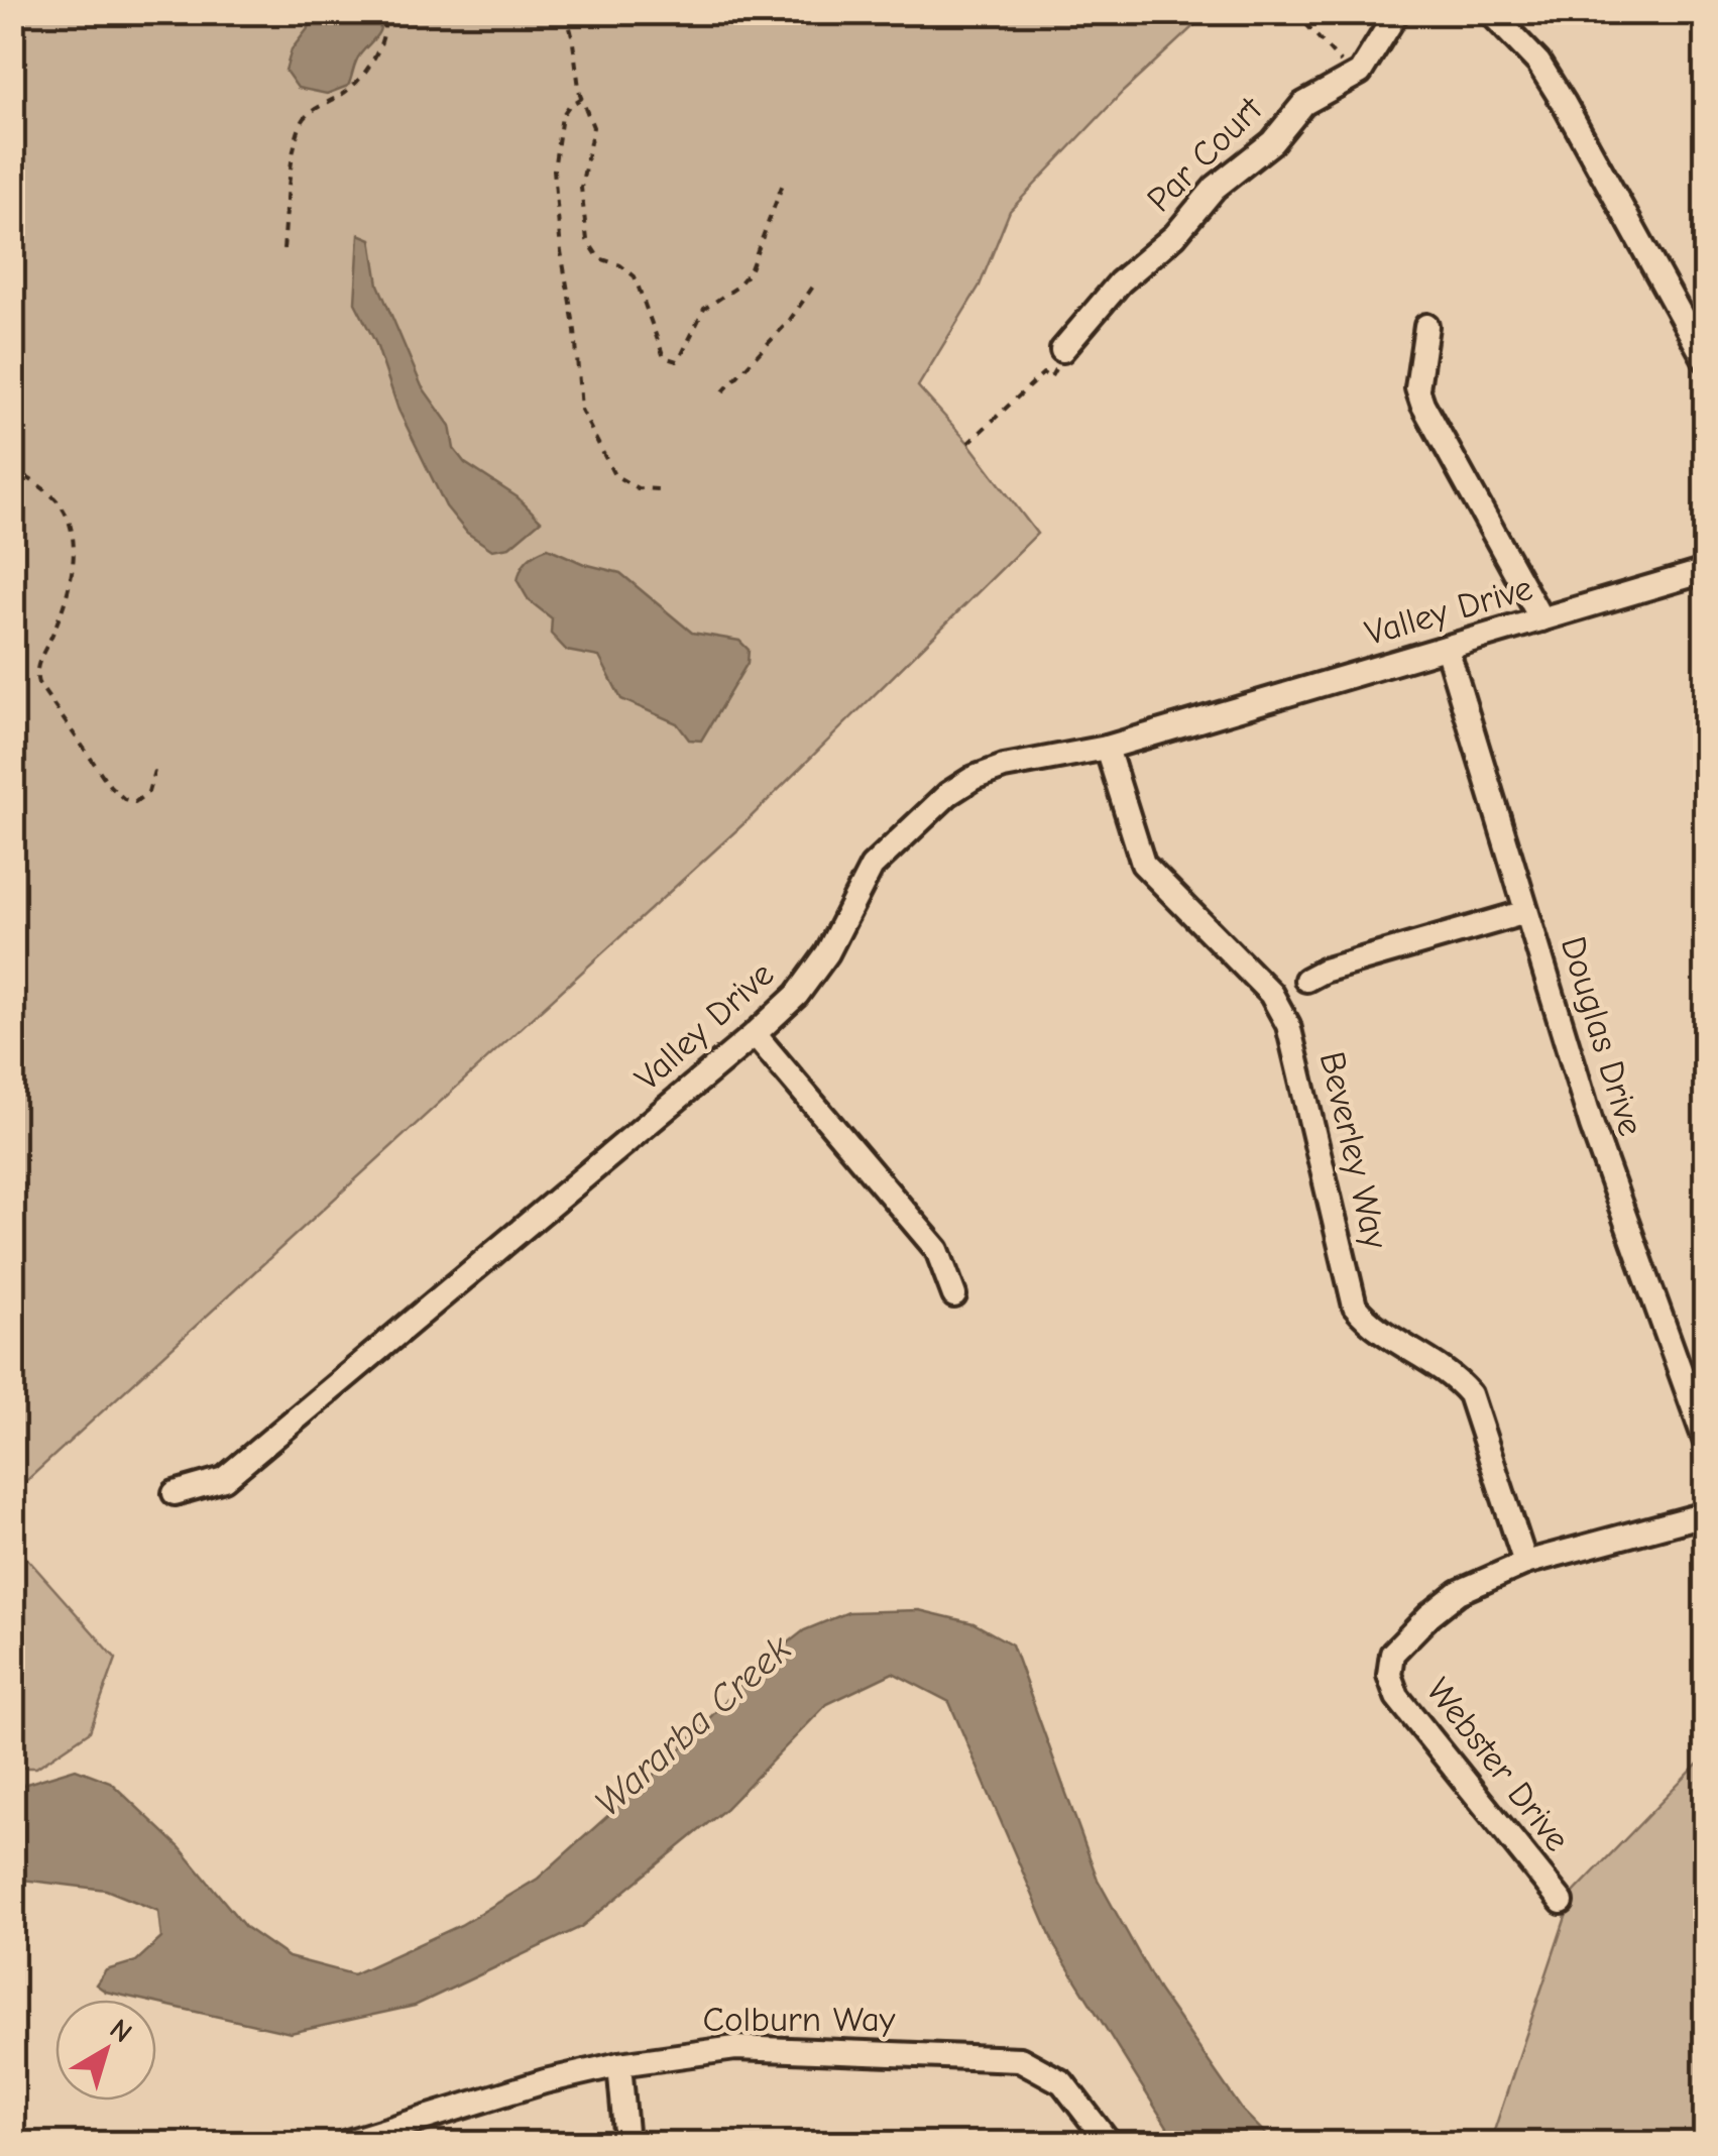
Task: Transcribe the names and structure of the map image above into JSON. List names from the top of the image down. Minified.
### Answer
{"streets":{"street":["Par Court","Valley Drive","Douglas Drive","Beverley Way","Webster Drive","Colburn Way"]},"crossings":[["Valley Drive","Douglas Drive"],["Valley Drive","Beverley Way"],["Beverley Way","Webster Drive"]],"water":["Wararba Creek"],"north":"top right"}
